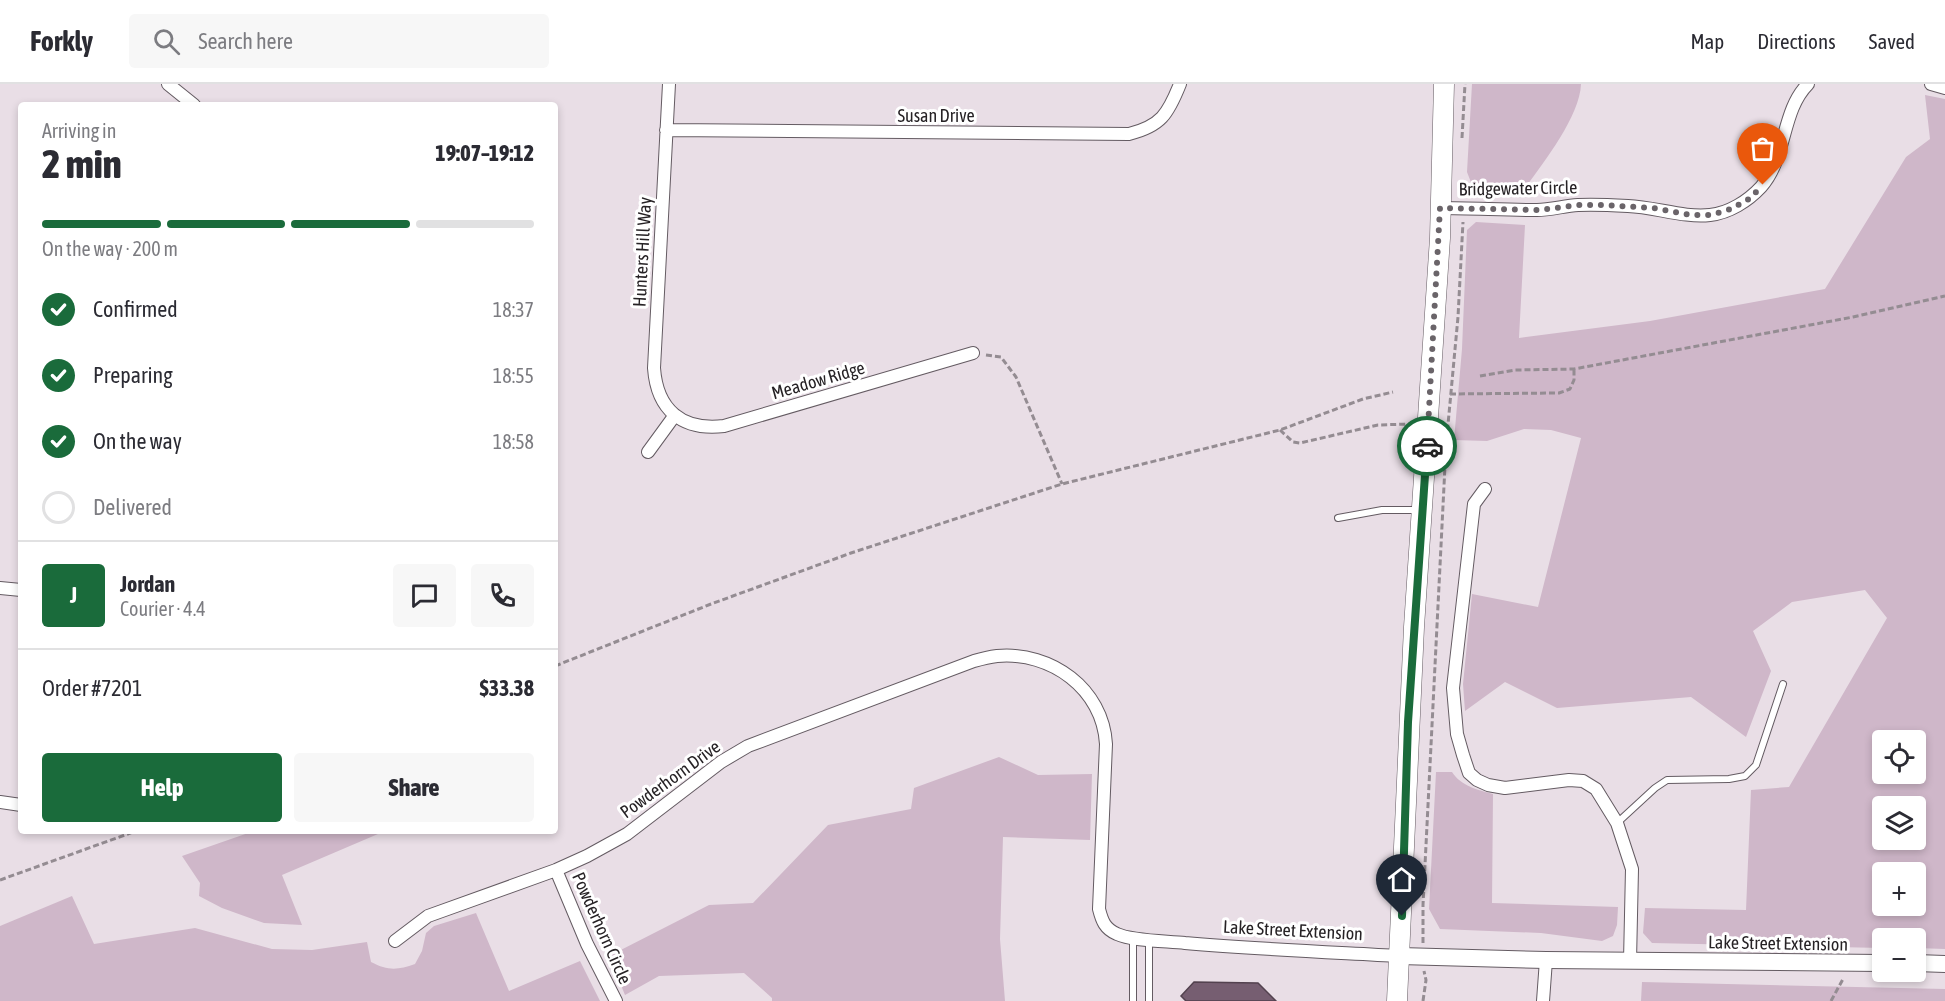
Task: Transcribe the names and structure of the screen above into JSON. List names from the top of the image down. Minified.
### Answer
{"streets":{"street":["Susan Drive","Bridgewater Circle","Hunters Hill Way","Meadow Ridge","Powderhorn Drive","Powderhorn Circle","Lake Street Extension"]},"crossings":[["Susan Drive","Hunters Hill Way"],["Hunters Hill Way","Meadow Ridge"],["Powderhorn Drive","Powderhorn Circle"],["Powderhorn Drive","Lake Street Extension"]],"page":{"header":"Forkly","search":"Search here","nav":["Map","Directions","Saved"],"heading":["2 min","Arriving in","19:07–19:12"],"panel":["Jordan","Courier · 4.4","Order #7201","$33.38"],"bar":"On the way · 200 m","list":[["Confirmed","18:37"],["Preparing","18:55"],["On the way","18:58"],"Delivered"],"round":"J","map_buttons":["+","−"],"buttons":["Help","Share"]}}
